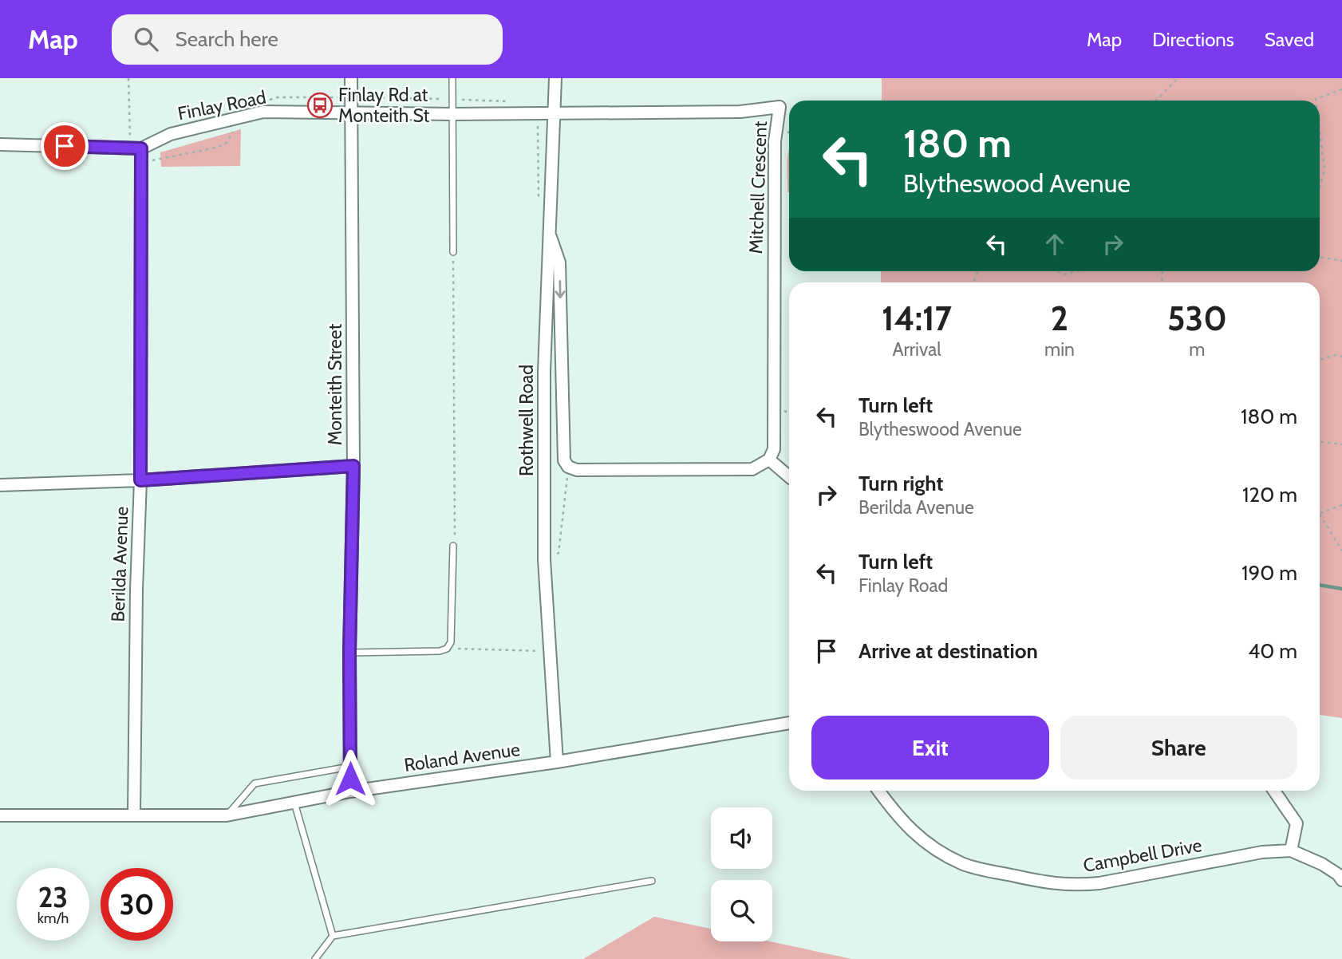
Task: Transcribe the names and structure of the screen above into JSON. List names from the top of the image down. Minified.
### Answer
{"streets":{"street":["Finlay Road","Mitchell Crescent","Monteith Street","Rothwell Road","Berilda Avenue","Roland Avenue","Campbell Drive"]},"crossings":[["Finlay Road","Mitchell Crescent"],["Finlay Road","Monteith Street"],["Finlay Road","Rothwell Road"],["Finlay Road","Berilda Avenue"],["Mitchell Crescent","Rothwell Road"],["Monteith Street","Roland Avenue"],["Rothwell Road","Roland Avenue"],["Berilda Avenue","Roland Avenue"]],"places":{"bus stop":["Finlay Rd at Monteith St"]},"page":{"header":"Map","search":"Search here","nav":["Map","Directions","Saved"],"turn":["180 m","Blytheswood Avenue"],"eta":["14:17","Arrival","2","min","530","m"],"list":[{"name":"Turn left","note":"Blytheswood Avenue","value":"180 m"},{"name":"Turn right","note":"Berilda Avenue","value":"120 m"},{"name":"Turn left","note":"Finlay Road","value":"190 m"},{"name":"Arrive at destination","value":"40 m"}],"buttons":["Exit","Share"],"speed":"23 km/h","limit":"30"}}
